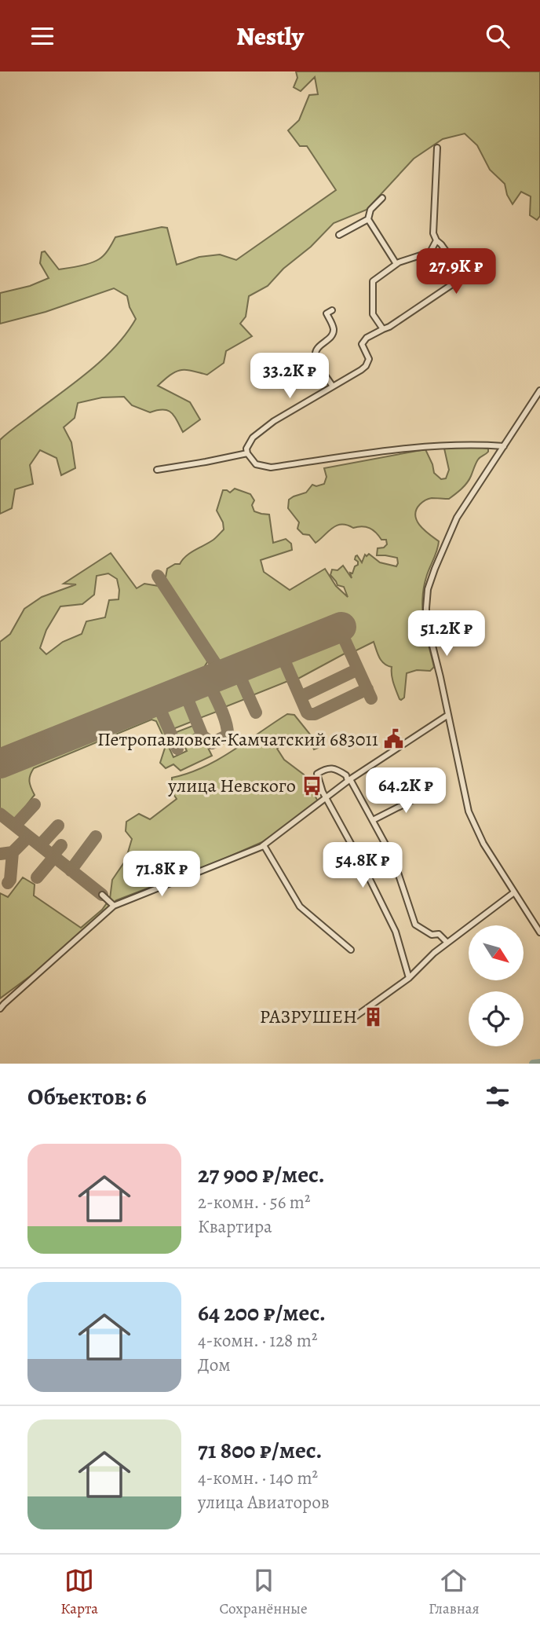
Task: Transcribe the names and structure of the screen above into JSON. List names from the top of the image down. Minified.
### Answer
{"places":{"public building":["Петропавловск-Камчатский 683011"],"bus stop":["улица Невского"],"building":["РАЗРУШЕН"]},"north":"bottom right","page":{"header":"Nestly","price":["27.9K ₽","33.2K ₽","51.2K ₽","64.2K ₽","54.8K ₽","71.8K ₽"],"heading":"Объектов: 6","list":[{"name":"27 900 ₽/мес.","note":"2-комн. · 56 m² · Квартира"},{"name":"64 200 ₽/мес.","note":"4-комн. · 128 m² · Дом"},{"name":"71 800 ₽/мес.","note":"4-комн. · 140 m² · улица Авиаторов"}],"tabs":["Карта","Сохранённые","Главная"]}}
